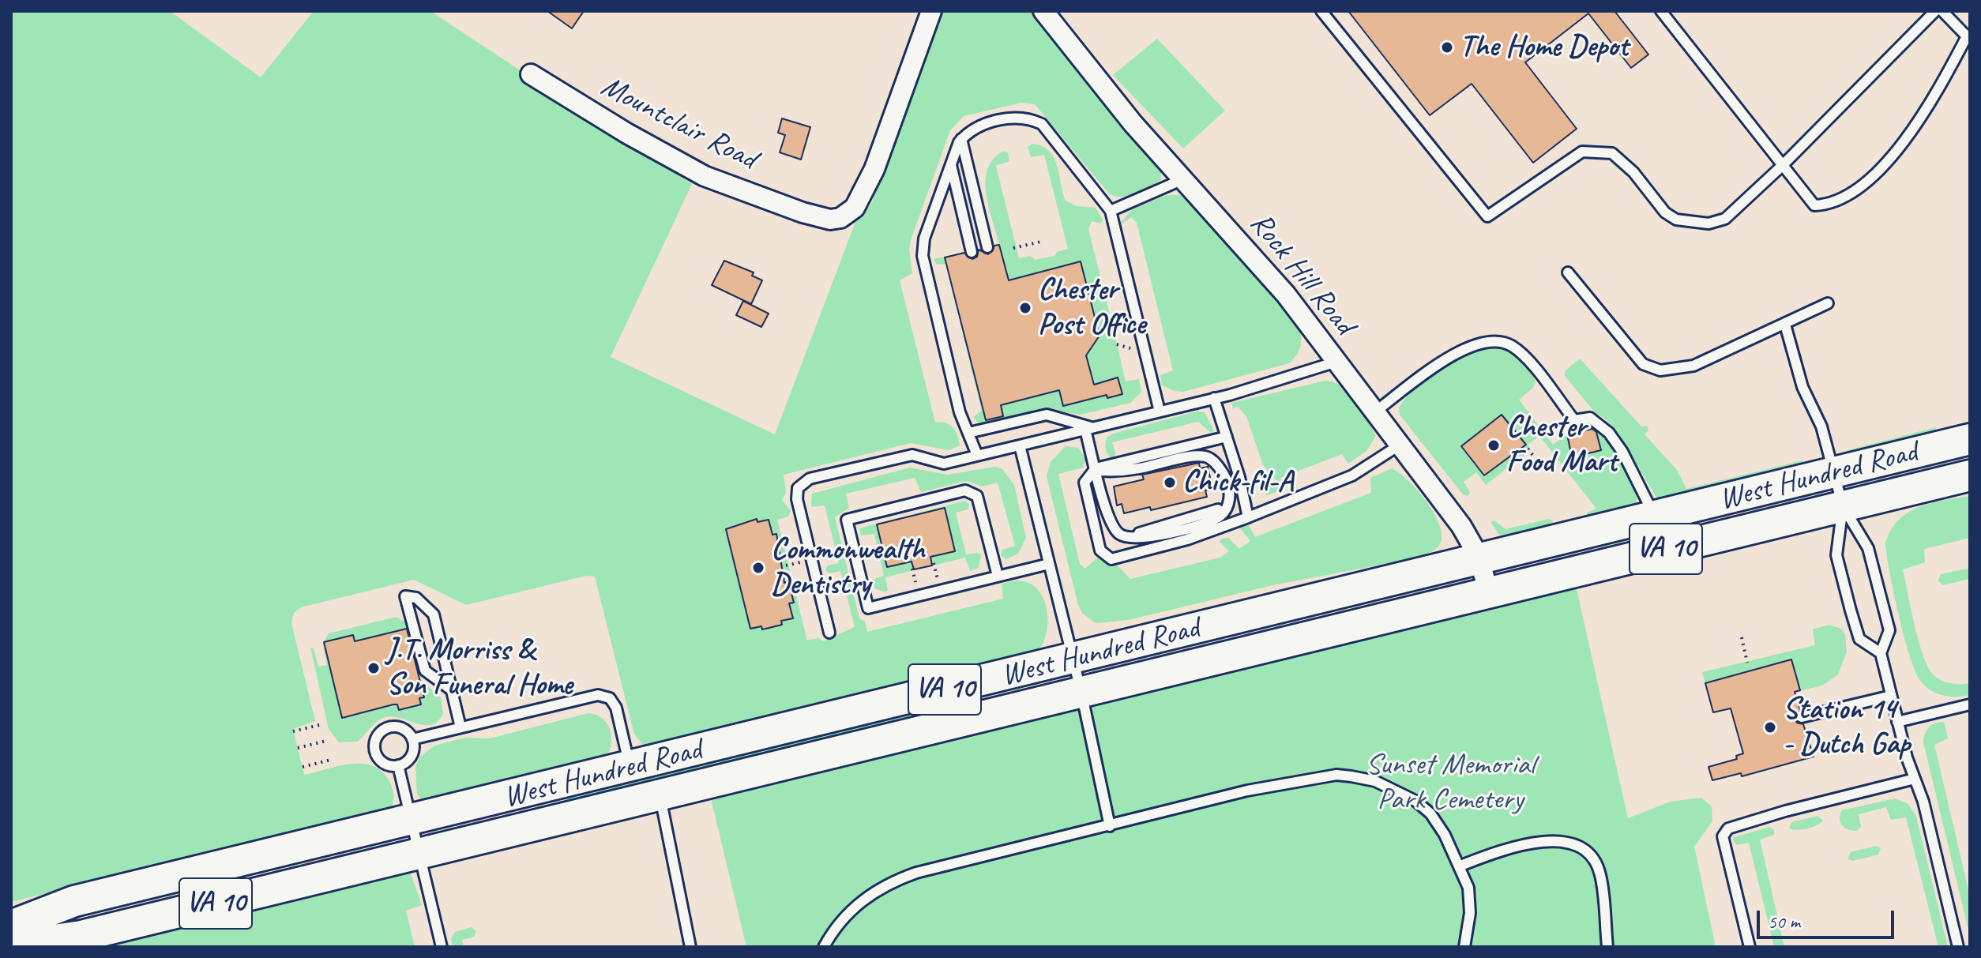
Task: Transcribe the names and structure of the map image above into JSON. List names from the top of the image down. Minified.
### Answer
{"streets":{"main road":["West Hundred Road","VA 10"],"street":["Mountclair Road","Rock Hill Road"]},"crossings":[["Rock Hill Road","West Hundred Road"]],"parks":["Sunset Memorial Park Cemetery"],"places":["The Home Depot","Chester Post Office","Chester Food Mart","Chick-fil-A","Commonwealth Dentistry","J.T. Morriss & Son Funeral Home","Station 14 - Dutch Gap"],"scale_bar":"50 m"}
